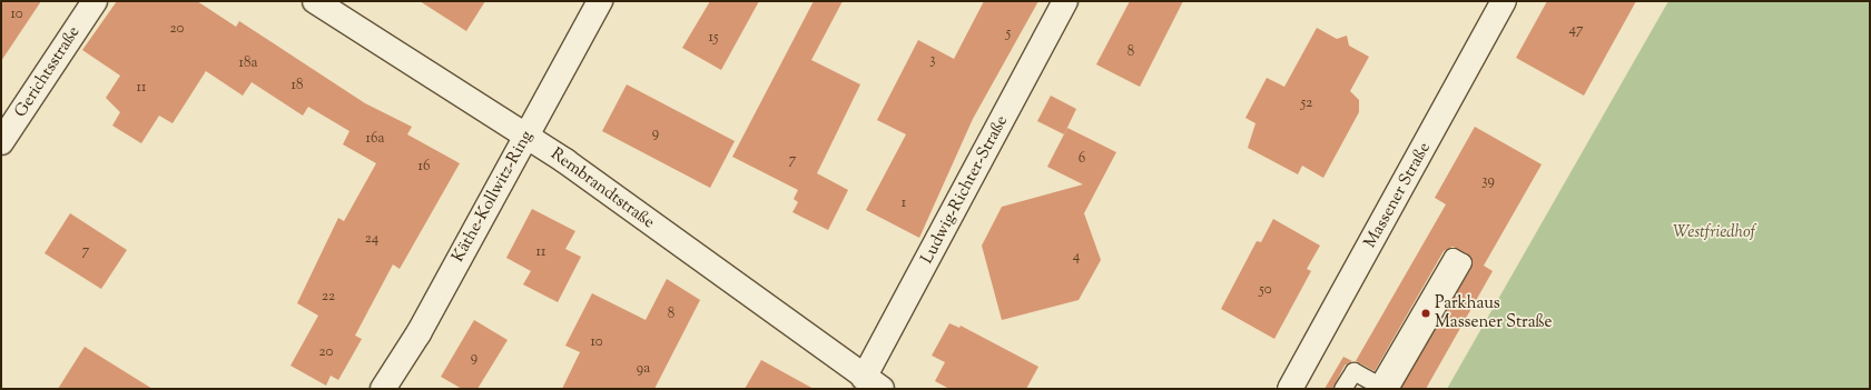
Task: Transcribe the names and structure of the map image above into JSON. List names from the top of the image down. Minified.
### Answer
{"streets":{"street":["Gerichtsstraße","Rembrandtstraße","Ludwig-Richter-Straße","Massener Straße","Käthe-Kollwitz-Ring"]},"crossings":[["Rembrandtstraße","Ludwig-Richter-Straße"],["Rembrandtstraße","Käthe-Kollwitz-Ring"]],"parks":["Westfriedhof"],"places":["Parkhaus Massener Straße"],"house_numbers":["10","20","47","5","15","8","3","18a","18","11","52","9","16a","6","7","16","39","1","24","7","11","4","50","22","8","10","20","9","9a"]}
